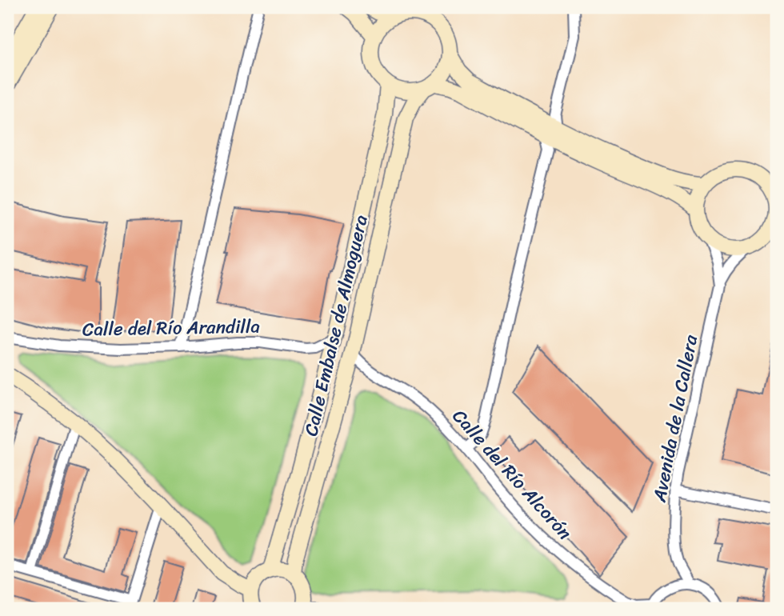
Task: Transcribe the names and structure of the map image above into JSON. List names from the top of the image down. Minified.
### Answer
{"streets":{"main road":["Calle Embalse de Almoguera"],"street":["Calle del Río Arandilla","Avenida de la Callera","Calle del Río Alcorón"]},"crossings":[["Calle Embalse de Almoguera","Calle del Río Arandilla"],["Calle Embalse de Almoguera","Calle del Río Alcorón"]]}
